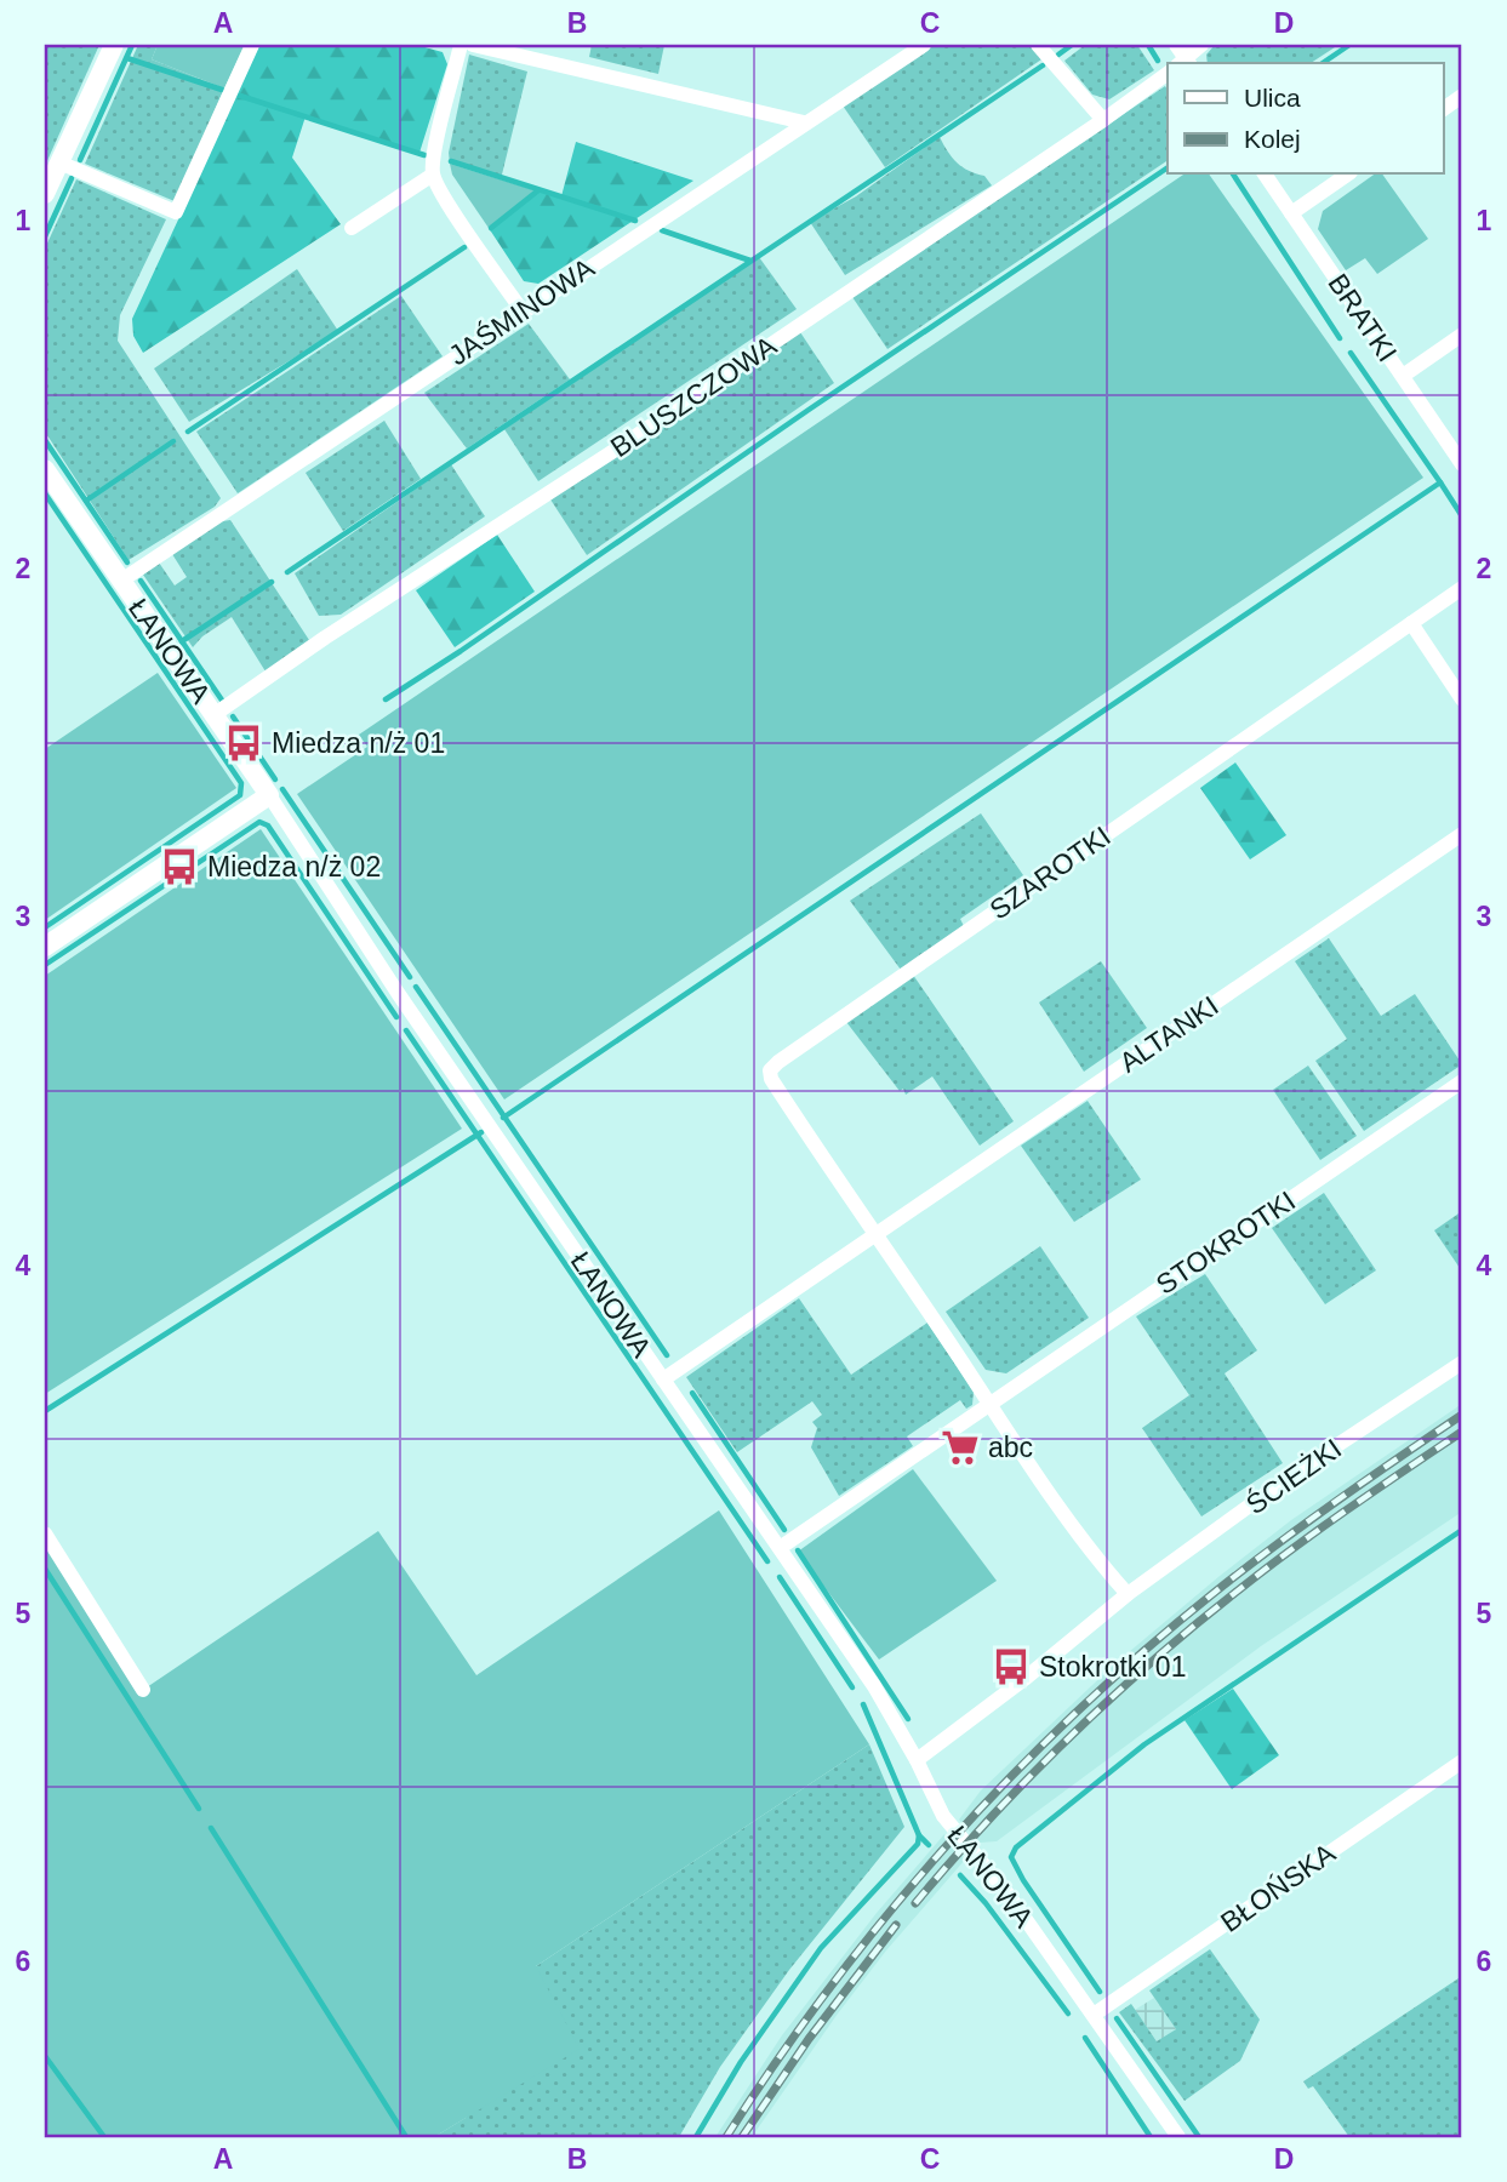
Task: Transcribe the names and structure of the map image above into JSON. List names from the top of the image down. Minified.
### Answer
{"streets":{"street":["JAŚMINOWA","BRATKI","BLUSZCZOWA","ŁANOWA","SZAROTKI","ALTANKI","STOKROTKI","ŚCIEŻKI","BŁOŃSKA"]},"crossings":[["JAŚMINOWA","ŁANOWA"],["BLUSZCZOWA","ŁANOWA"],["ŁANOWA","ALTANKI"],["ŁANOWA","STOKROTKI"],["ŁANOWA","ŚCIEŻKI"],["ŁANOWA","BŁOŃSKA"],["SZAROTKI","ALTANKI"]],"places":{"bus stop":["Miedza n/ż 01","Miedza n/ż 02","Stokrotki 01"],"supermarket":["abc"]},"legend":["Ulica","Kolej"],"grid":{"columns":["A","B","C","D"],"rows":["1","2","3","4","5","6"]}}
